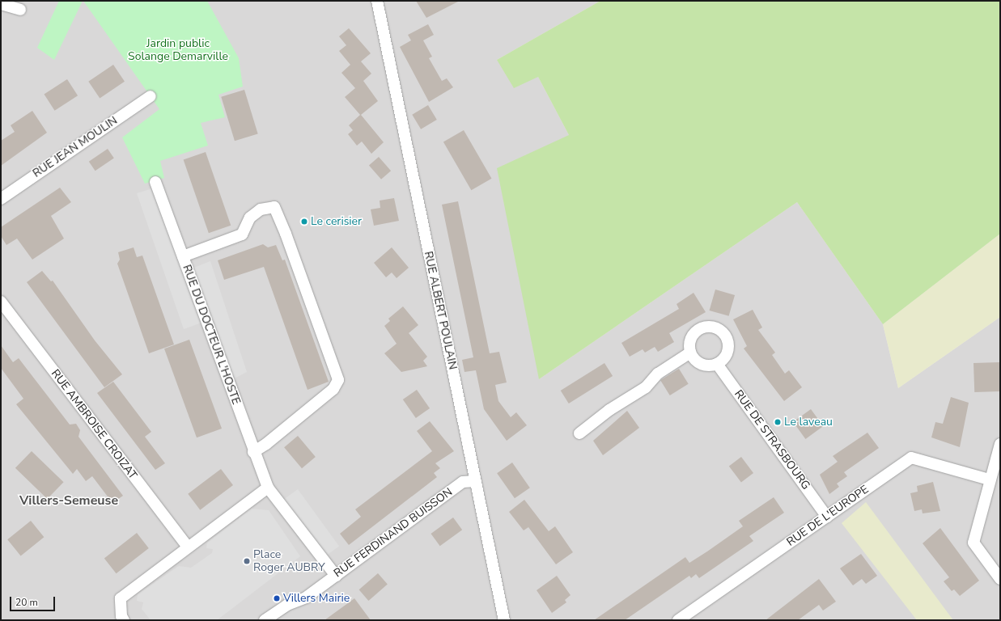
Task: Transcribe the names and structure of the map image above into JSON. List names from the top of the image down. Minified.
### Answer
{"streets":{"street":["RUE JEAN MOULIN","RUE ALBERT POULAIN","RUE DU DOCTEUR L'HOSTE","RUE AMBROISE CROIZAT","RUE DE STRASBOURG","RUE DE L'EUROPE","RUE FERDINAND BUISSON"]},"crossings":[["RUE ALBERT POULAIN","RUE FERDINAND BUISSON"],["RUE DE STRASBOURG","RUE DE L'EUROPE"]],"districts":["Villers-Semeuse"],"parks":["Jardin public Solange Demarville"],"places":["Le cerisier","Le laveau","Place Roger AUBRY","Villers Mairie"],"scale_bar":"20 m"}
